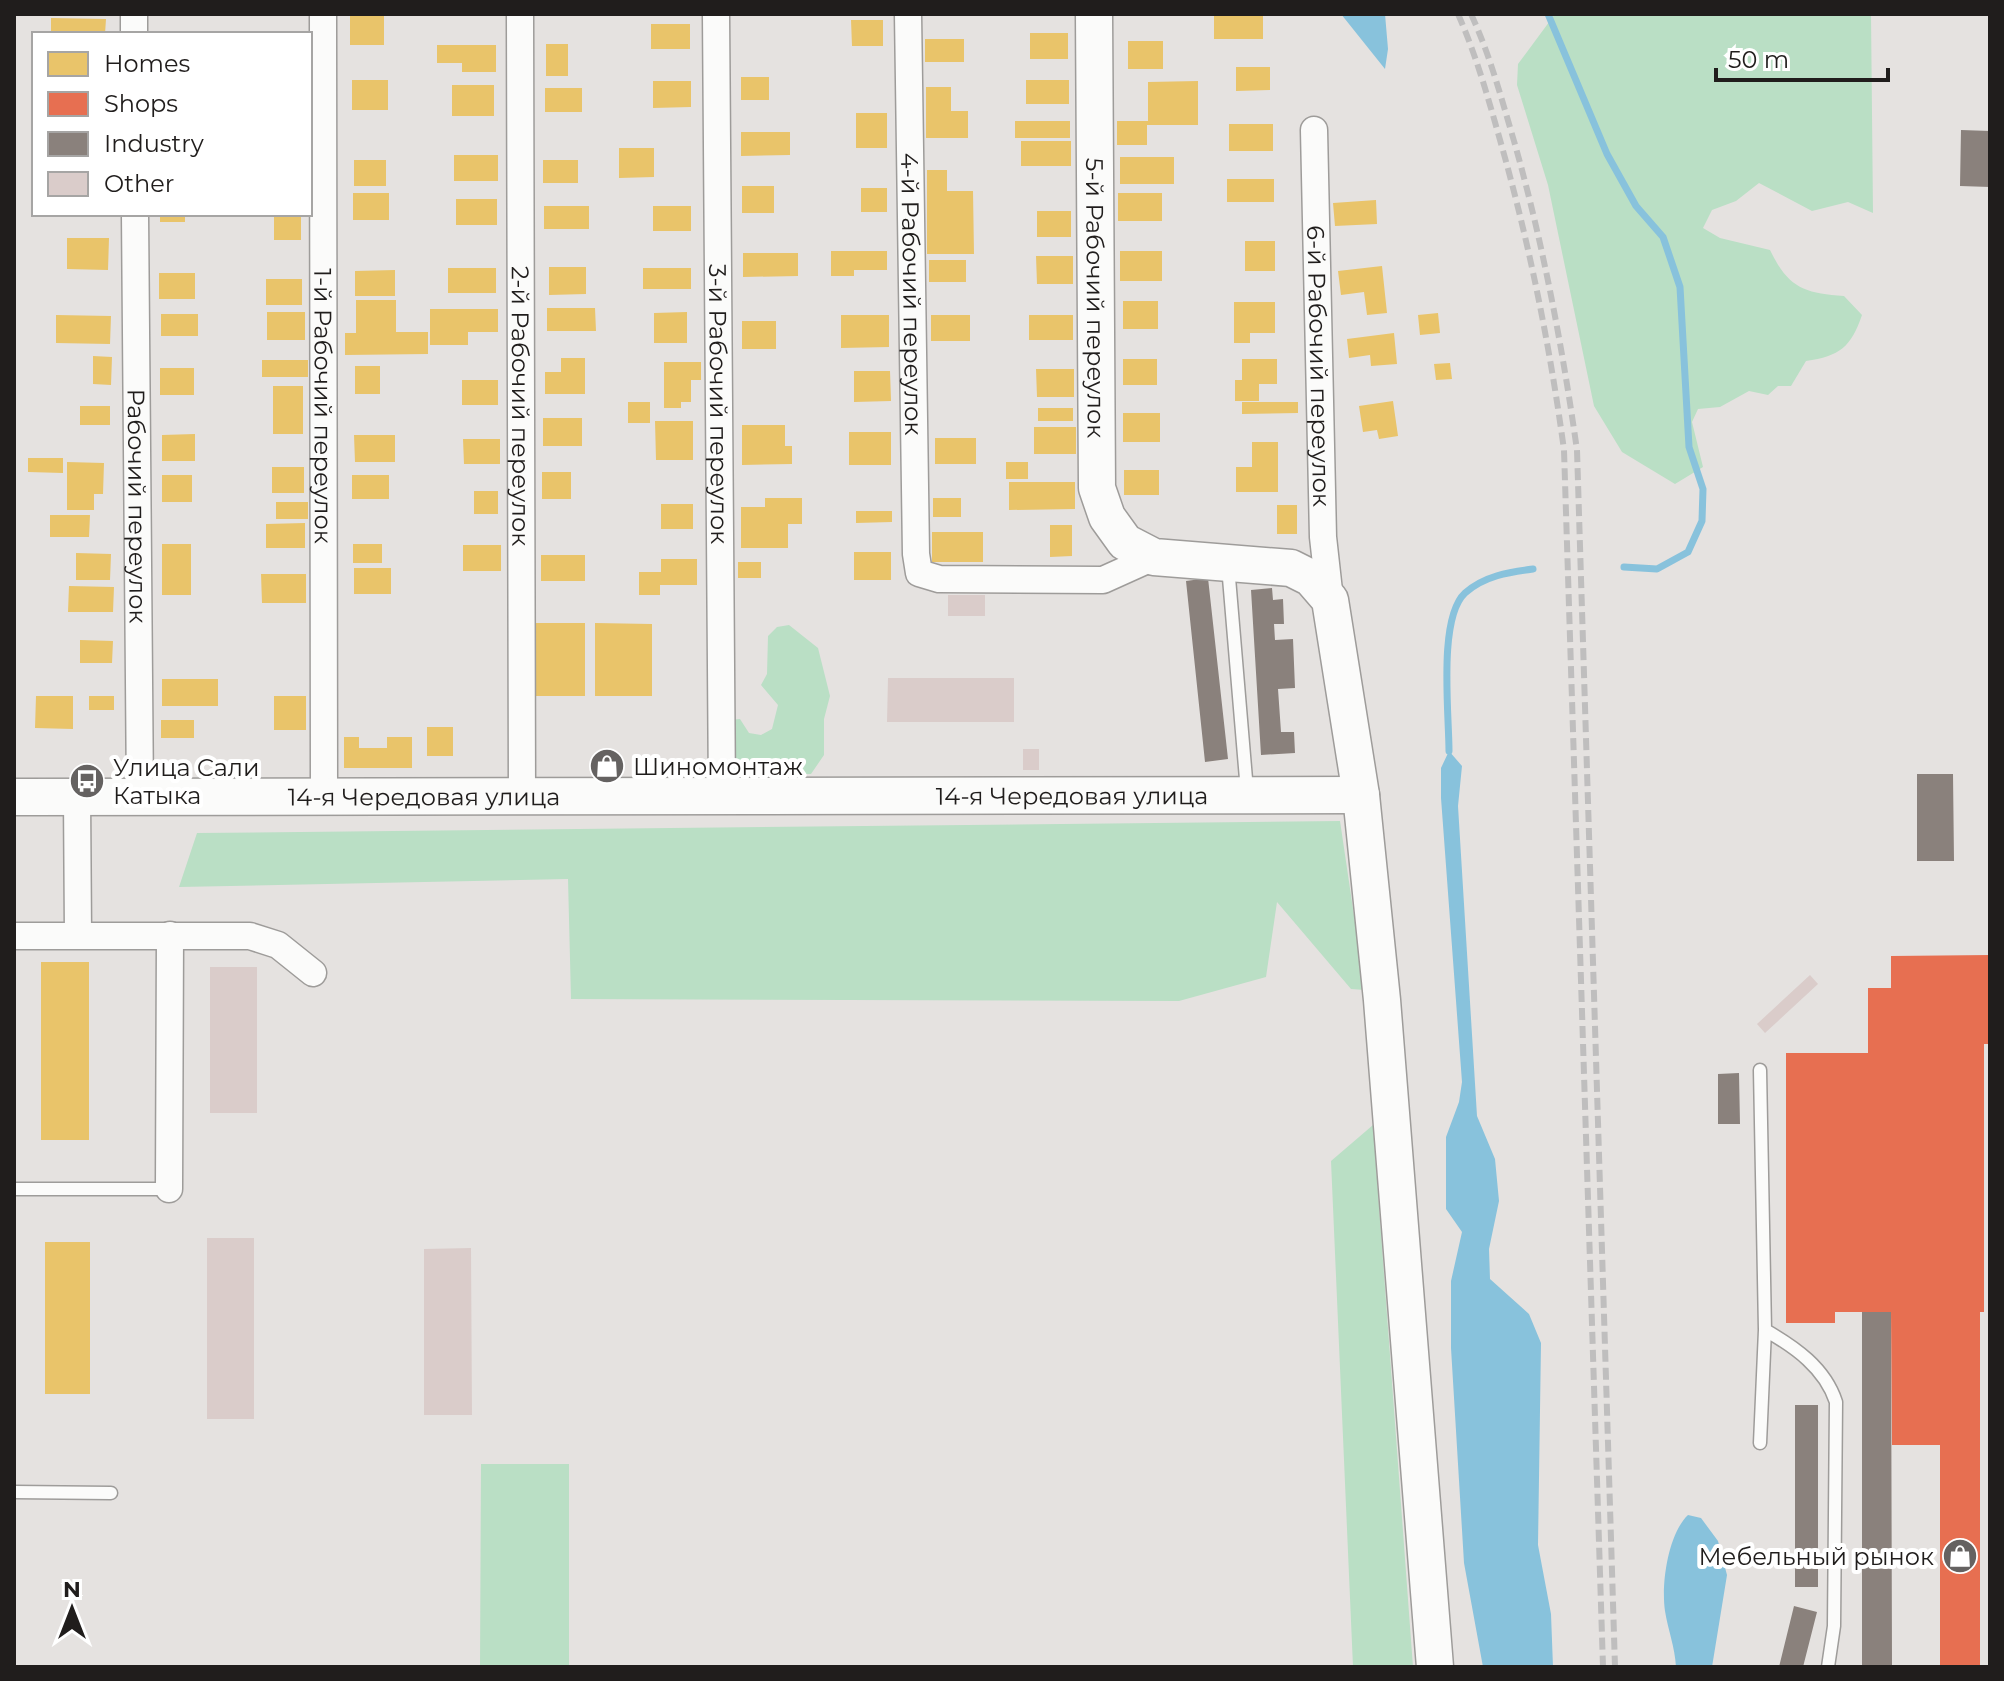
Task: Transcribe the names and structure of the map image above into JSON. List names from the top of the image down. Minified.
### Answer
{"streets":{"main road":["5-й Рабочий переулок","14-я Чередовая улица"],"street":["4-й Рабочий переулок","6-й Рабочий переулок","1-й Рабочий переулок","2-й Рабочий переулок","3-й Рабочий переулок","Рабочий переулок"]},"crossings":[["4-й Рабочий переулок","5-й Рабочий переулок"],["1-й Рабочий переулок","14-я Чередовая улица"],["2-й Рабочий переулок","14-я Чередовая улица"],["3-й Рабочий переулок","14-я Чередовая улица"],["Рабочий переулок","14-я Чередовая улица"]],"places":{"shop":["Шиномонтаж","Мебельный рынок"],"bus stop":["Улица Сали Катыка"]},"legend":["Homes","Shops","Industry","Other"],"scale_bar":"50 m","north":"top"}
